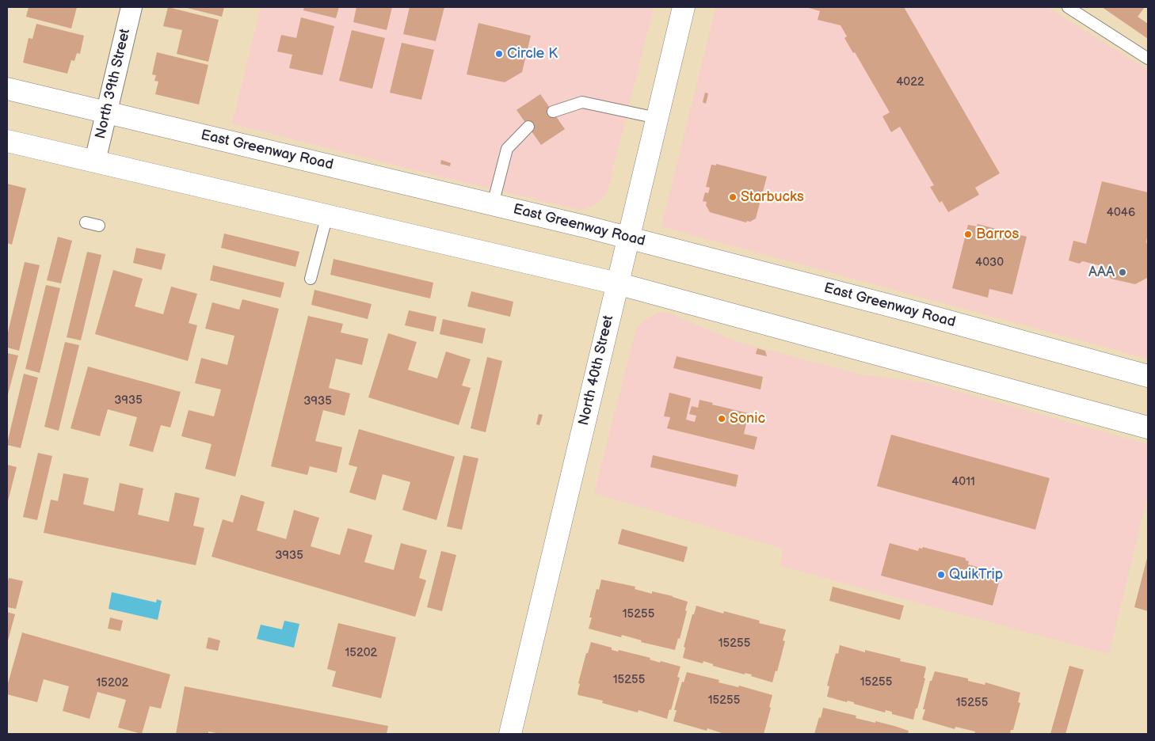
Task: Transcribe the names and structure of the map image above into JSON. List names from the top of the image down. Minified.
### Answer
{"streets":{"main road":["East Greenway Road","North 40th Street"],"street":["North 39th Street"]},"crossings":[["North 39th Street","East Greenway Road"],["East Greenway Road","North 40th Street"]],"places":["Circle K","Starbucks","Barros","AAA","Sonic","QuikTrip"],"house_numbers":["4022","4046","4030","3935","3935","4011","3935","15255","15255","15202","15255","15255","15202","15255","15255"]}
